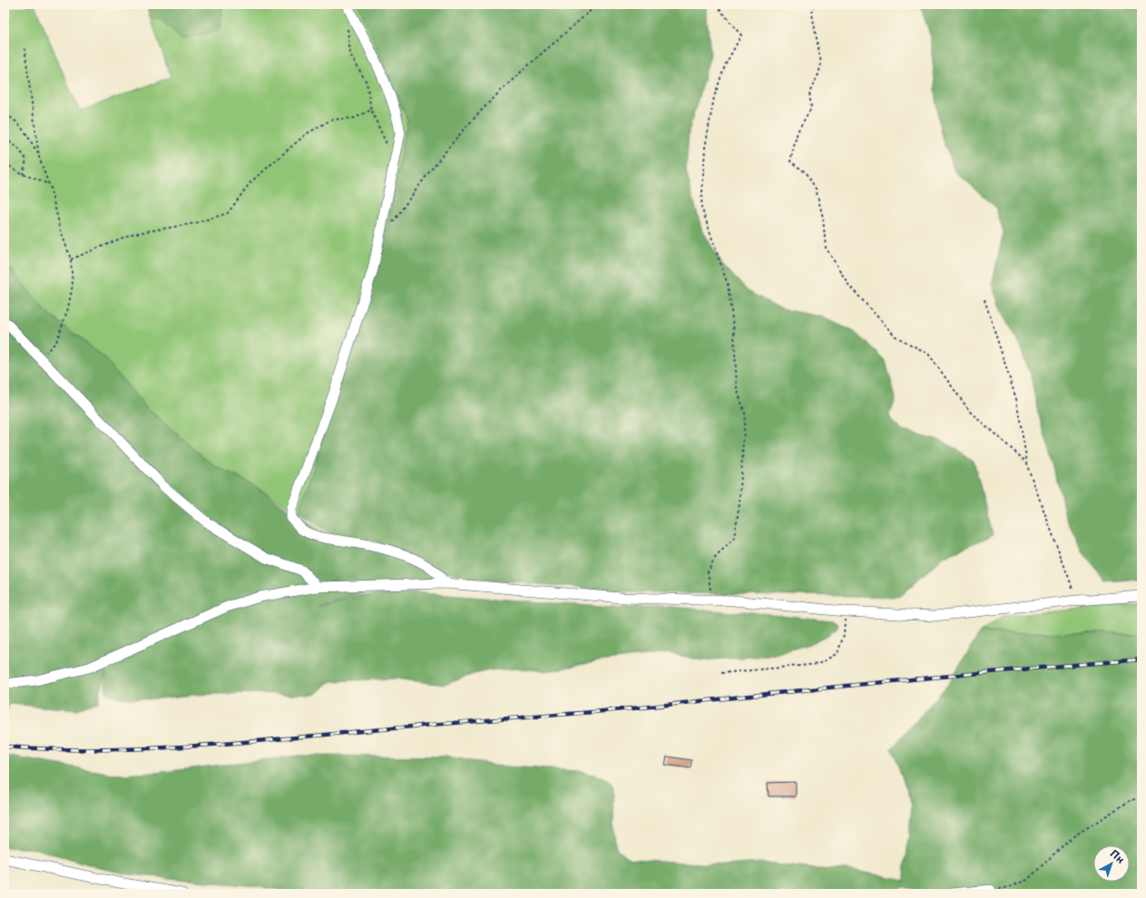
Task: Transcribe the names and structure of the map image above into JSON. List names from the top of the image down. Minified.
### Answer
{"north":"top right"}
